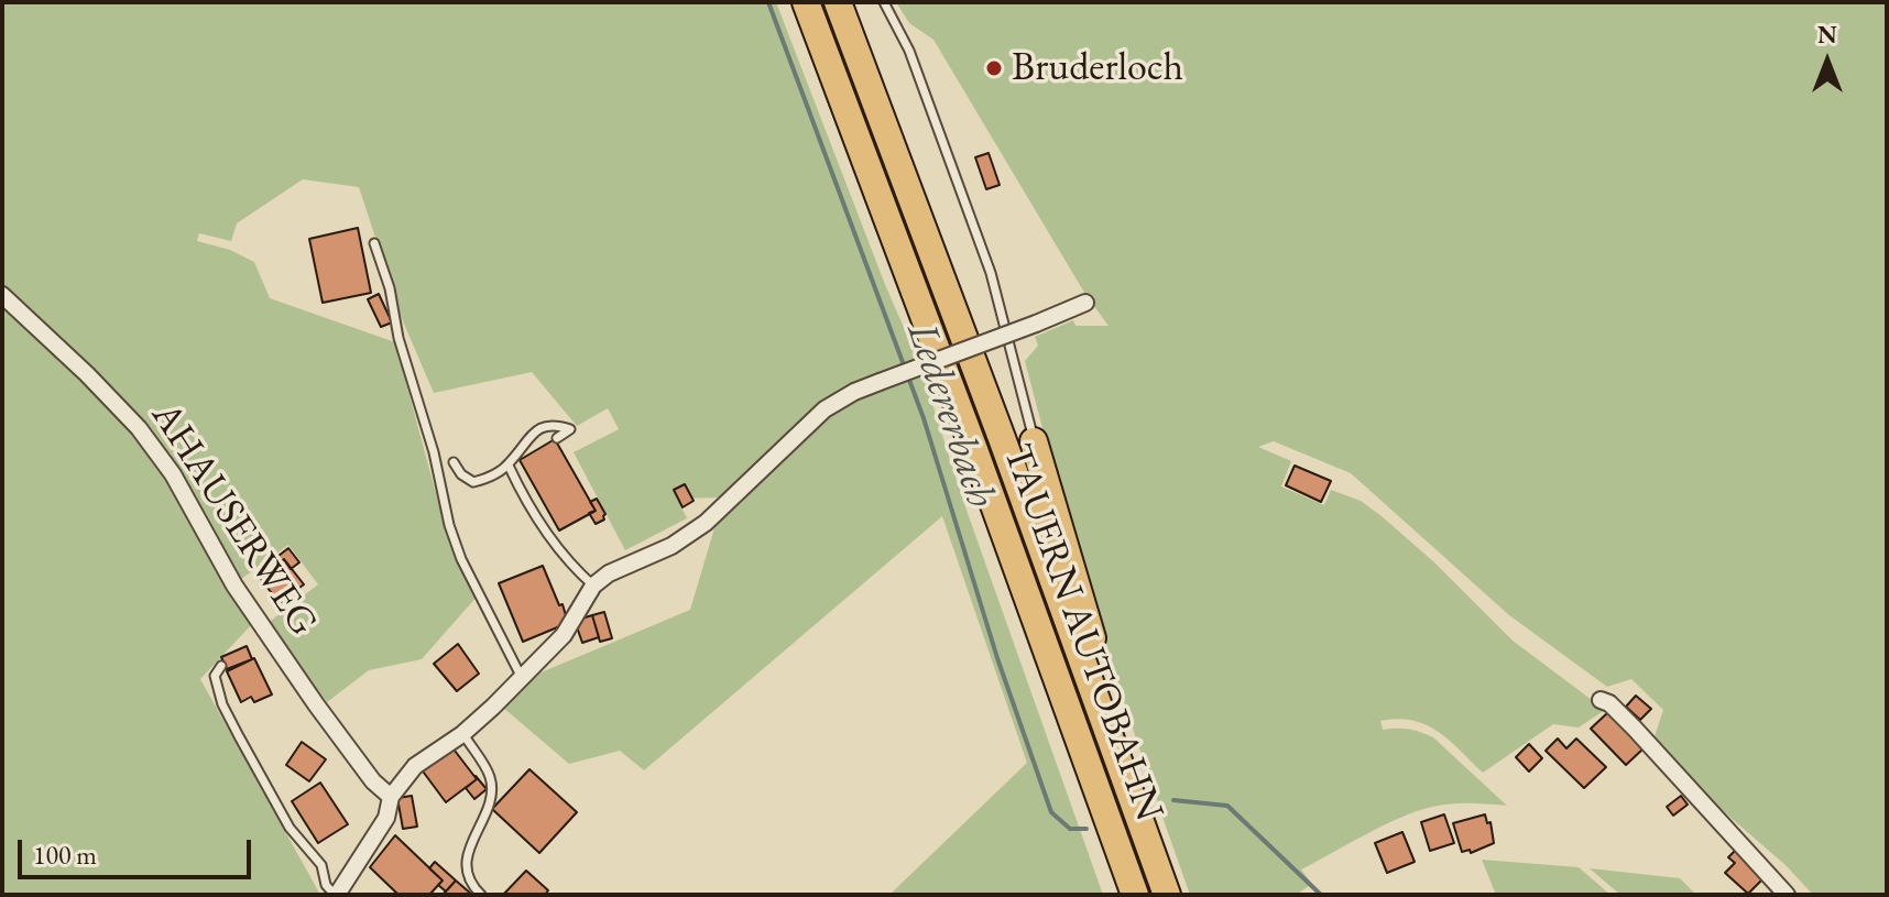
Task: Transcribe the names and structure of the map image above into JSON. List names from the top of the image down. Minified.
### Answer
{"streets":{"highway":["TAUERN AUTOBAHN"],"street":["AHAUSERWEG"]},"water":["Ledererbach"],"places":["Bruderloch"],"scale_bar":"100 m","north":"top"}
